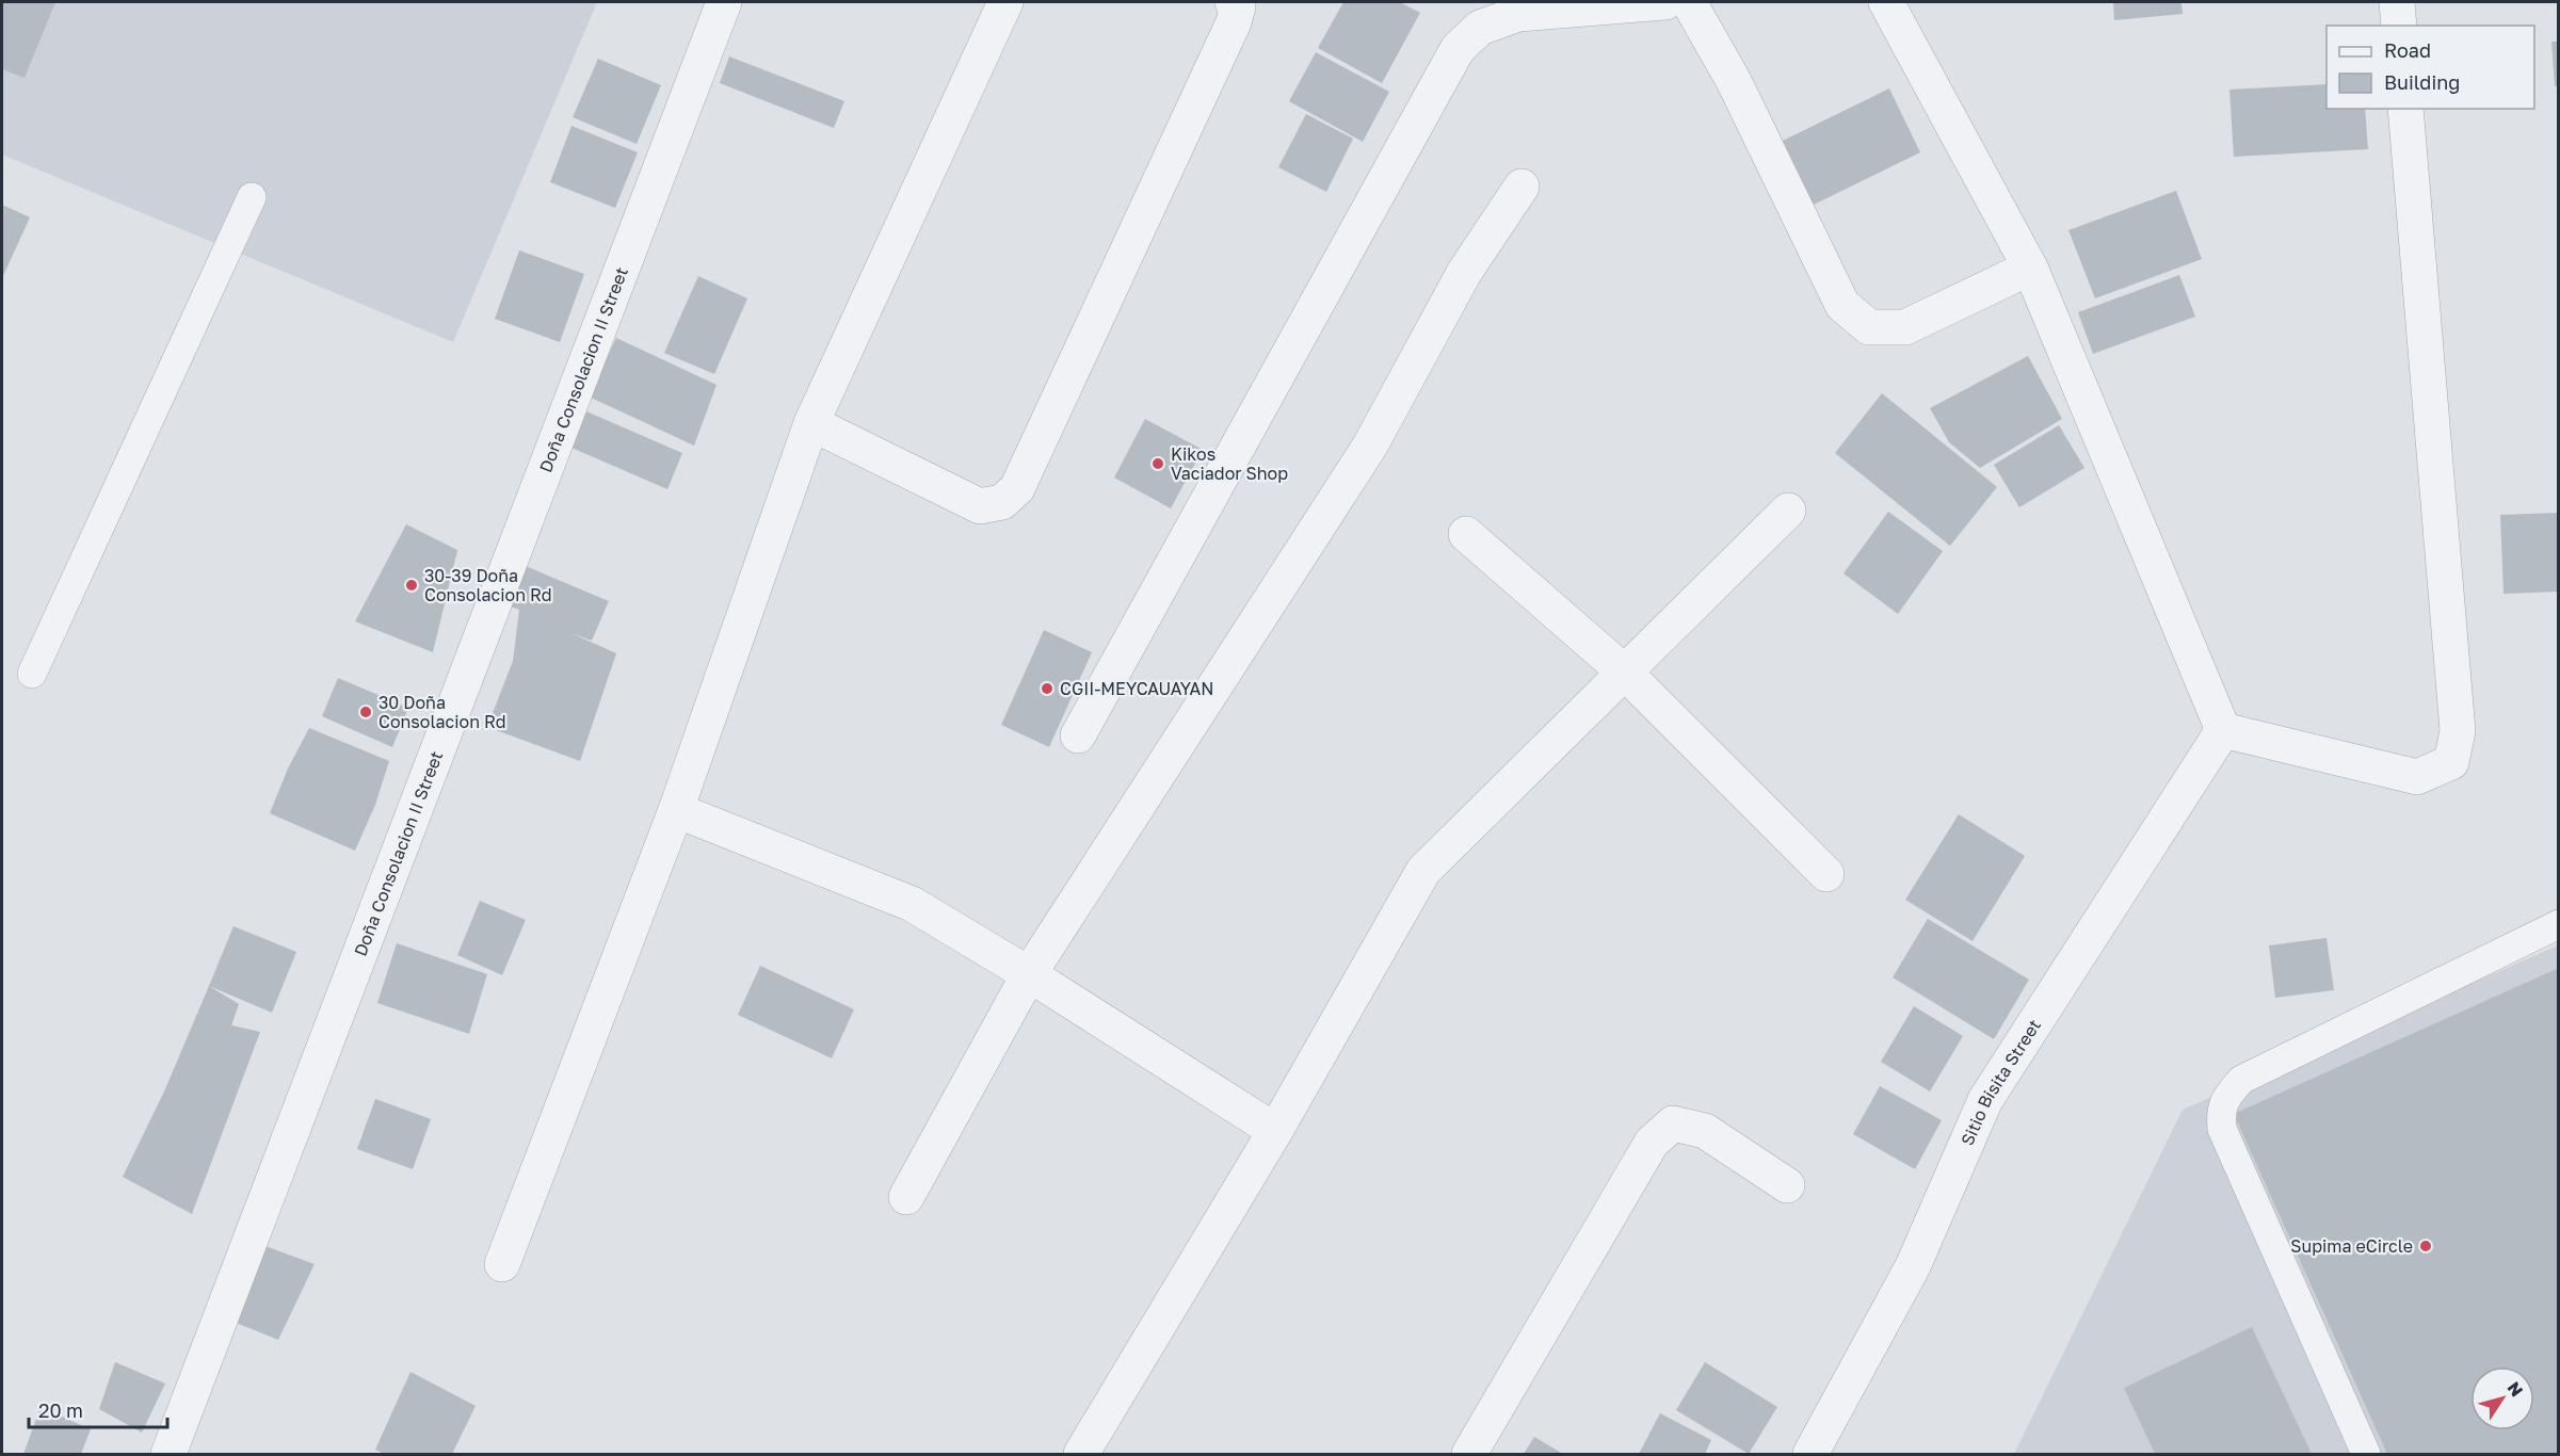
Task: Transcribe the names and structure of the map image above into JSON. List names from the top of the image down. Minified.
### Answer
{"streets":{"street":["Doña Consolacion II Street","Sitio Bisita Street"]},"places":["Kikos Vaciador Shop","30-39 Doña Consolacion Rd","CGII-MEYCAUAYAN","30 Doña Consolacion Rd","Supima eCircle"],"legend":["Road","Building"],"scale_bar":"20 m","north":"top right"}
